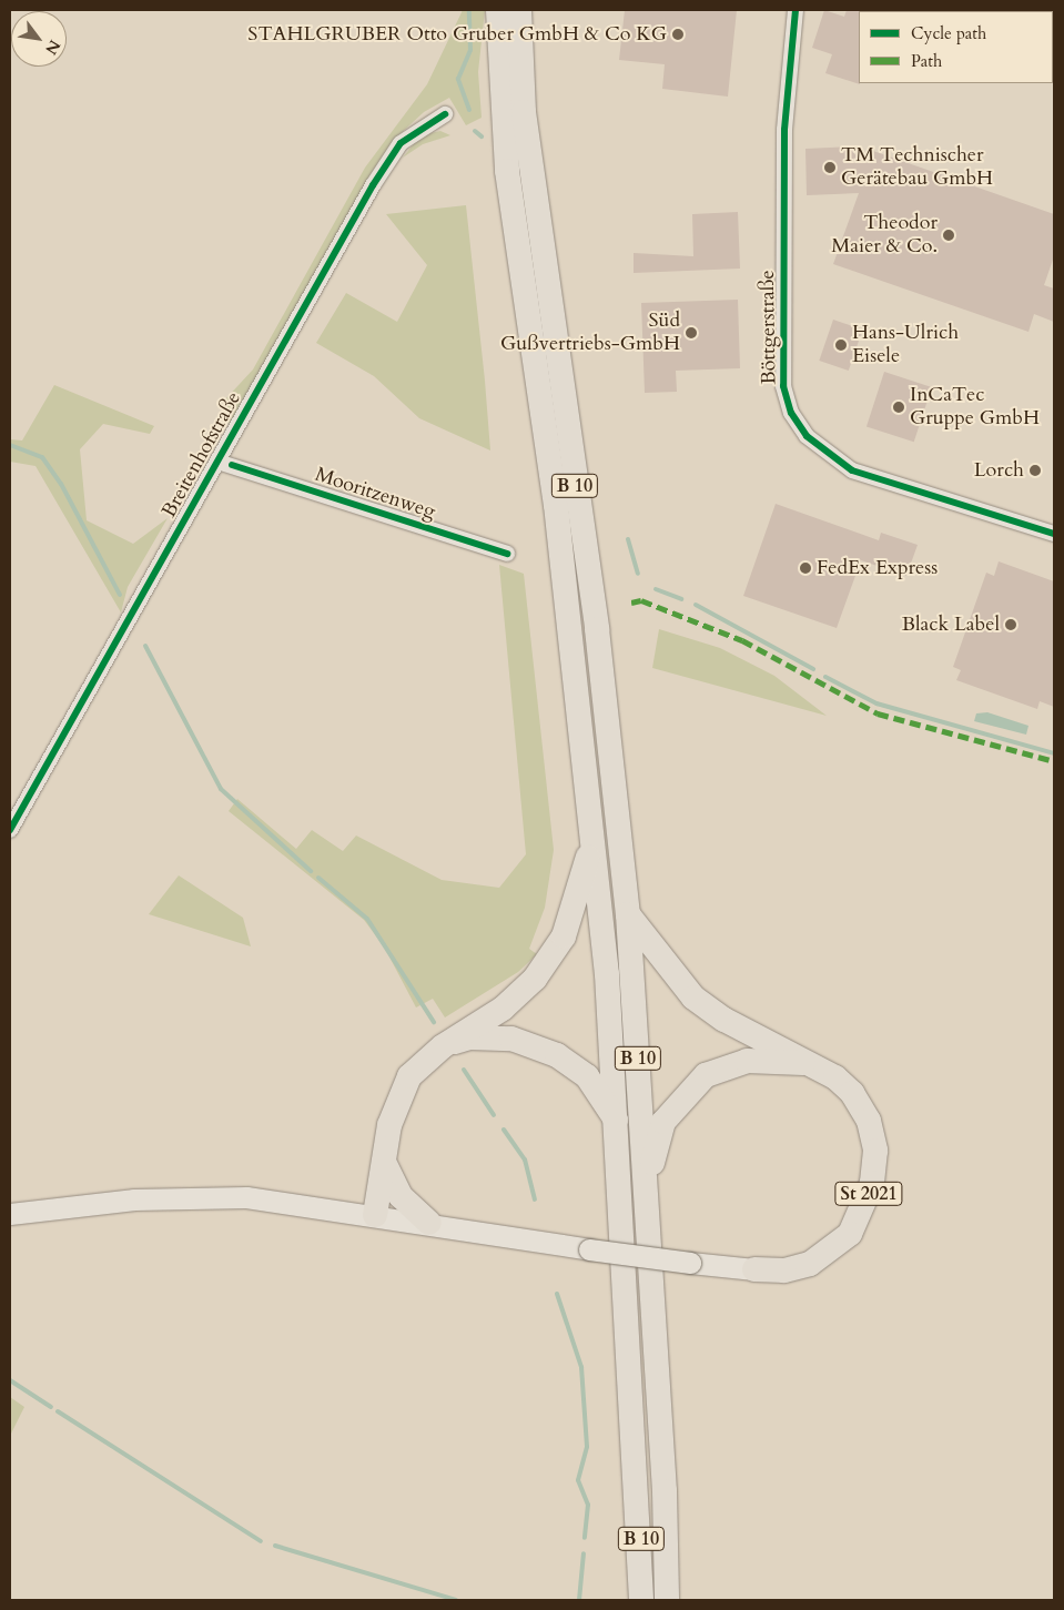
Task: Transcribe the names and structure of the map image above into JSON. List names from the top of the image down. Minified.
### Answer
{"streets":{"highway":["B 10","St 2021"],"street":["Böttgerstraße","Breitenhofstraße","Mooritzenweg"]},"crossings":[["Breitenhofstraße","Mooritzenweg"]],"places":["STAHLGRUBER Otto Gruber GmbH & Co KG","TM Technischer Gerätebau GmbH","Theodor Maier & Co.","Süd Gußvertriebs-GmbH","Hans-Ulrich Eisele","InCaTec Gruppe GmbH","Lorch","FedEx Express","Black Label"],"legend":["Cycle path","Path"],"north":"bottom right"}
